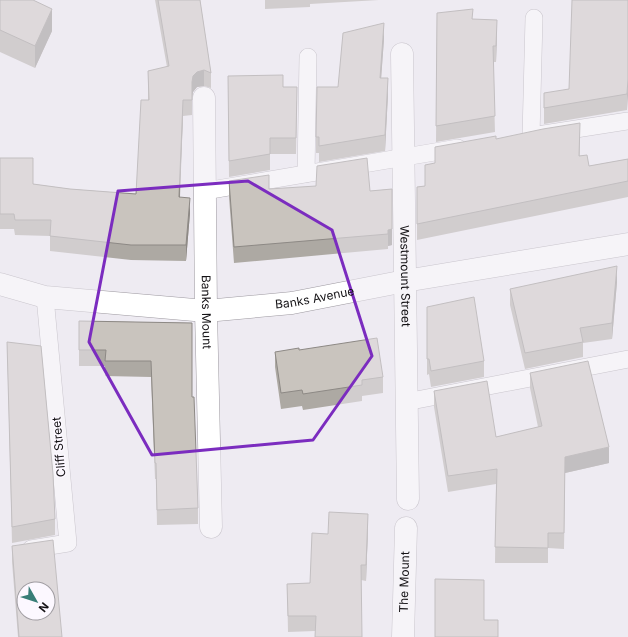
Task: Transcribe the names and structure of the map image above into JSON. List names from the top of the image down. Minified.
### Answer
{"streets":{"street":["Westmount Street","Banks Avenue","Banks Mount","The Mount"],"lane":["Cliff Street"]},"crossings":[["Westmount Street","Banks Avenue"],["Banks Avenue","Banks Mount"],["Banks Avenue","Cliff Street"]],"north":"bottom right"}
